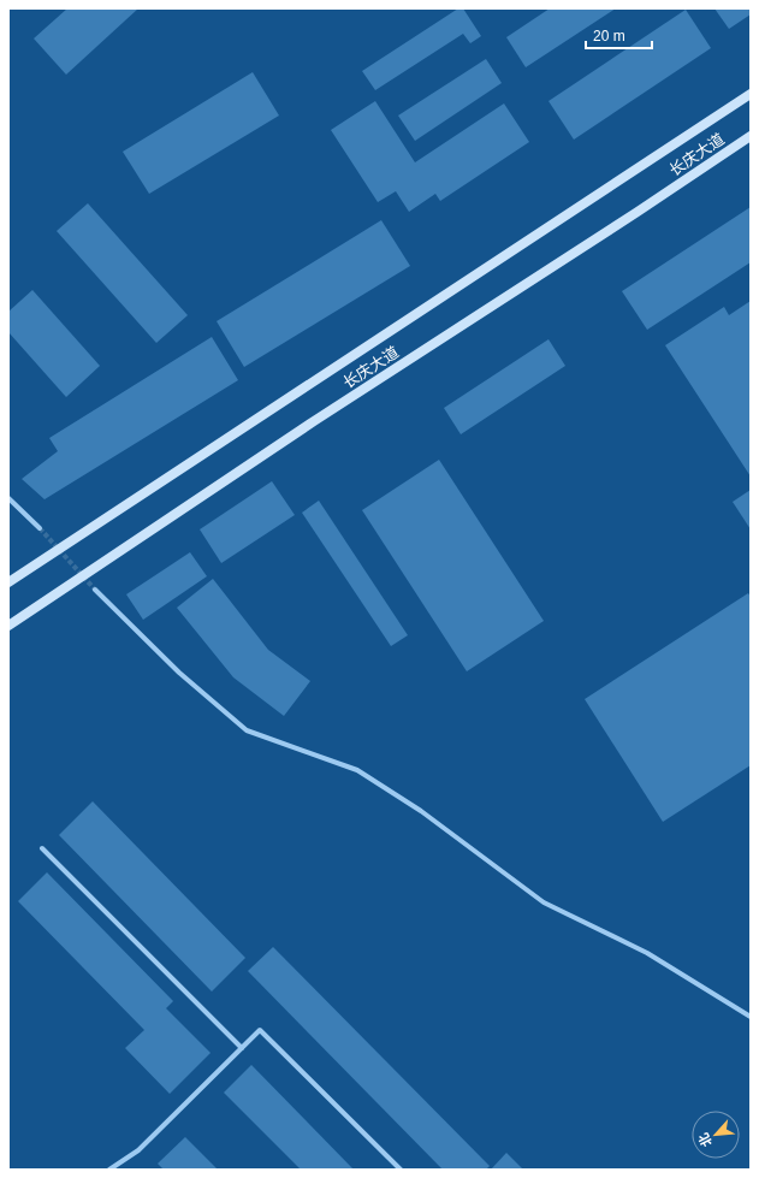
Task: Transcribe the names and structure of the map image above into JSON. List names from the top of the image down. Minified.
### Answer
{"streets":{"main road":["长庆大道"]},"scale_bar":"20 m","north":"bottom left"}
